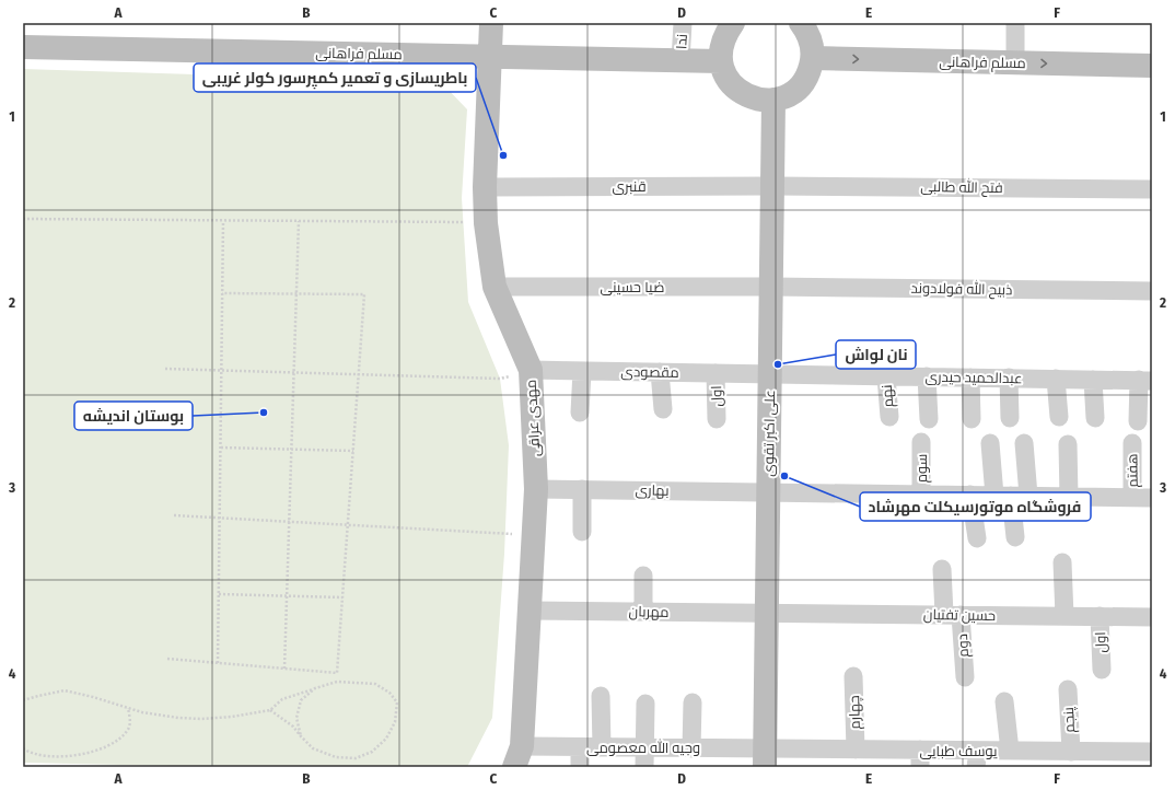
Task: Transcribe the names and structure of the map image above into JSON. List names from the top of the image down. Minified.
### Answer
{"streets":{"main road":["مسلم فراهانی","مهدی عراقی","علی اکبر تقوی"],"street":["ندا","قنبری","فتح الله طالبی","ضیا حسینی","ذبیح الله فولادوند","مقصودی","عبدالحمید حیدری","اول","نهم","سوم","هفتم","بهاری","مهربان","حسین تفتیان","دوم","چهارم","پنجم","وجیه الله معصومی","یوسف طبایی"]},"crossings":[["ندا","مسلم فراهانی"],["مسلم فراهانی","مهدی عراقی"],["قنبری","فتح الله طالبی"],["قنبری","مهدی عراقی"],["قنبری","علی اکبر تقوی"],["فتح الله طالبی","علی اکبر تقوی"],["ضیا حسینی","ذبیح الله فولادوند"],["ضیا حسینی","مهدی عراقی"],["ضیا حسینی","علی اکبر تقوی"],["ذبیح الله فولادوند","علی اکبر تقوی"],["مقصودی","عبدالحمید حیدری"],["مقصودی","اول"],["مقصودی","مهدی عراقی"],["مقصودی","علی اکبر تقوی"],["عبدالحمید حیدری","نهم"],["عبدالحمید حیدری","علی اکبر تقوی"],["اول","حسین تفتیان"],["مهدی عراقی","بهاری"],["مهدی عراقی","مهربان"],["مهدی عراقی","وجیه الله معصومی"],["علی اکبر تقوی","بهاری"],["علی اکبر تقوی","مهربان"],["علی اکبر تقوی","حسین تفتیان"],["علی اکبر تقوی","وجیه الله معصومی"],["علی اکبر تقوی","یوسف طبایی"],["سوم","بهاری"],["هفتم","بهاری"],["مهربان","حسین تفتیان"],["حسین تفتیان","دوم"],["چهارم","یوسف طبایی"],["پنجم","یوسف طبایی"],["وجیه الله معصومی","یوسف طبایی"]],"places":["باطریسازی و تعمیر کمپرسور کولر غریبی","نان لواش","بوستان اندیشه","فروشگاه موتورسیکلت مهرشاد"],"grid":{"columns":["A","B","C","D","E","F"],"rows":["1","2","3","4"]}}
